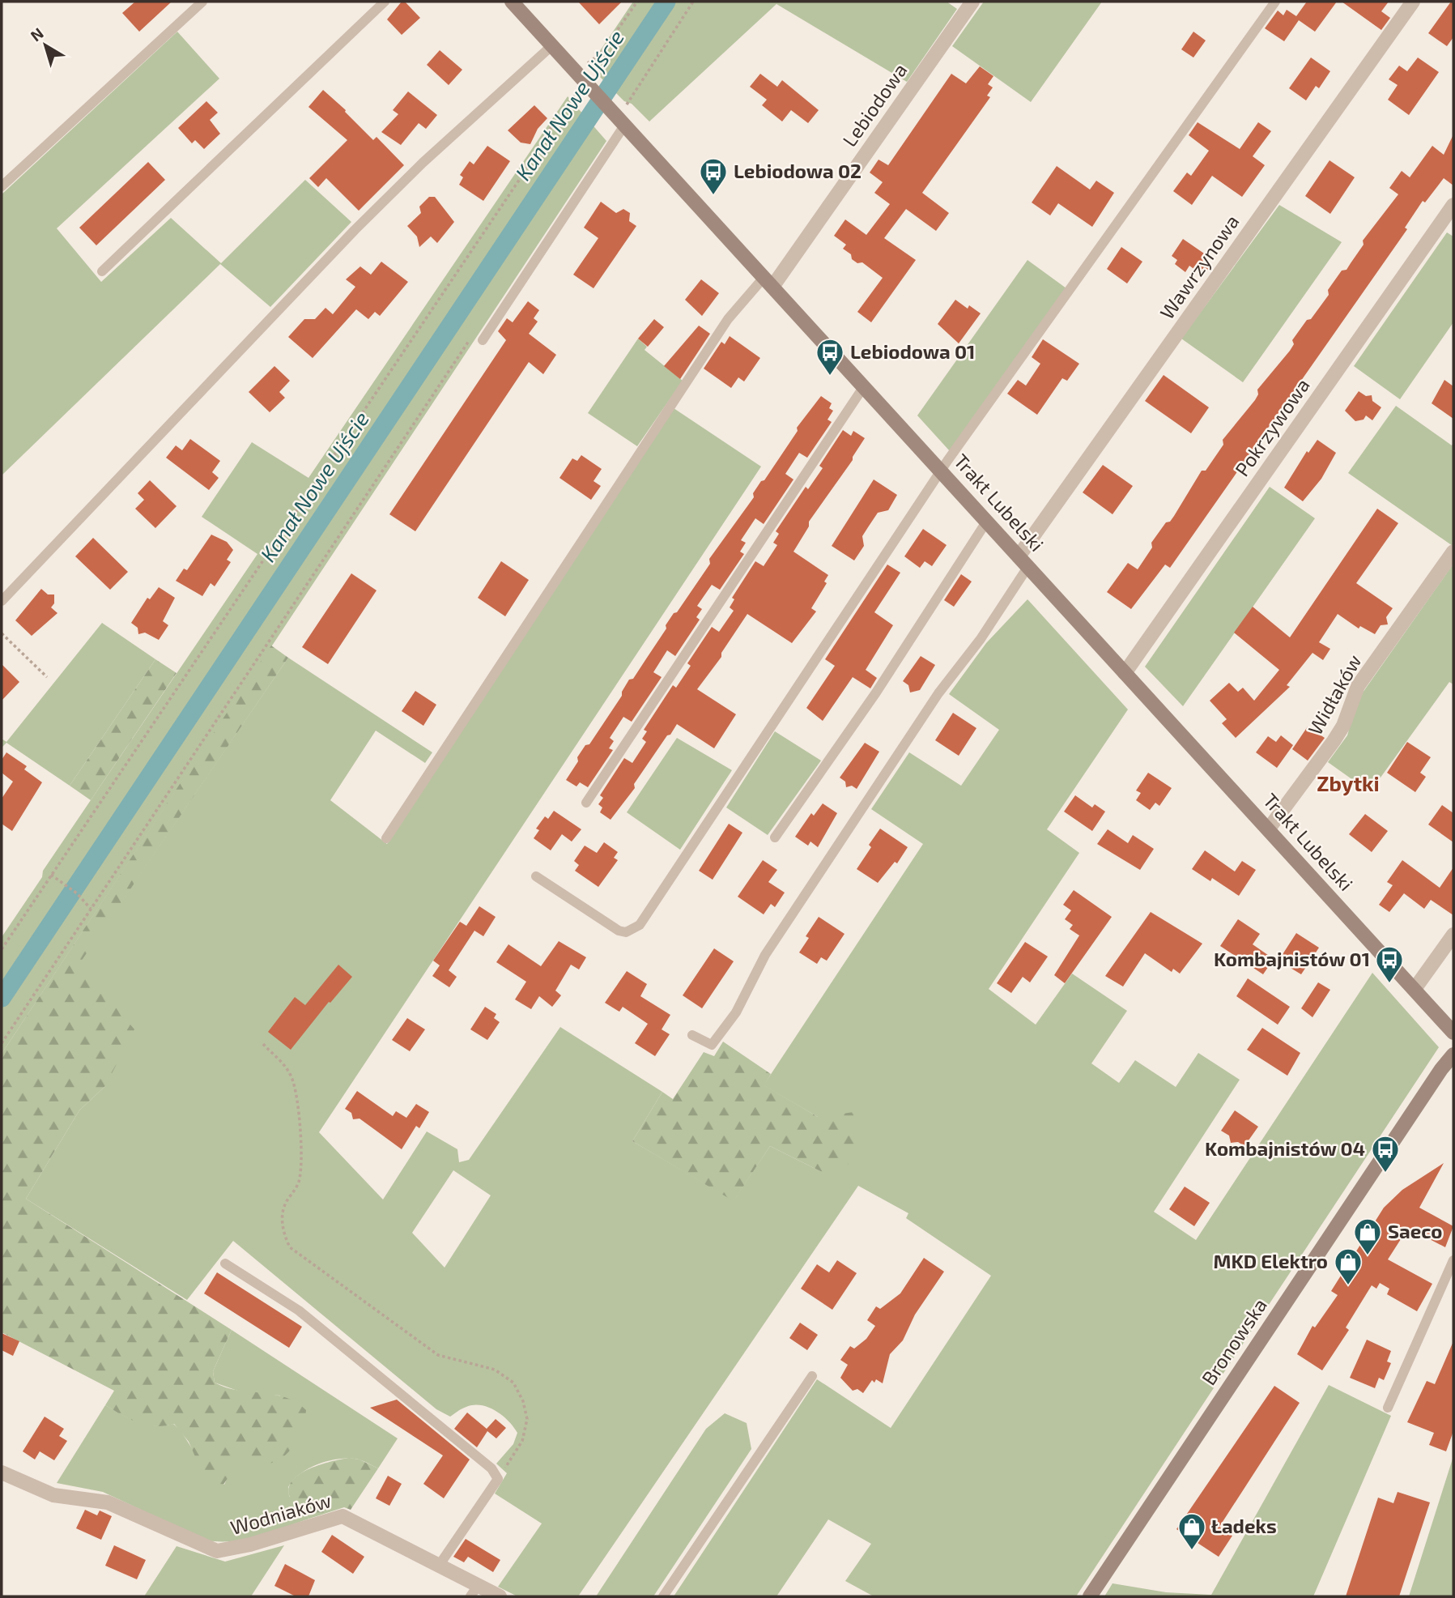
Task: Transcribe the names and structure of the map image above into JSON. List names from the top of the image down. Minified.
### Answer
{"streets":{"street":["Lebiodowa","Wawrzynowa","Pokrzywowa","Trakt Lubelski","Widłaków","Bronowska","Wodniaków"]},"crossings":[["Lebiodowa","Trakt Lubelski"],["Wawrzynowa","Trakt Lubelski"],["Pokrzywowa","Trakt Lubelski"],["Trakt Lubelski","Widłaków"]],"districts":["Zbytki"],"water":["Kanał Nowe Ujście"],"places":{"bus stop":["Lebiodowa 02","Lebiodowa 01","Kombajnistów 01","Kombajnistów 04"],"shop":["Saeco","MKD Elektro","Ładeks"]},"north":"top left"}
